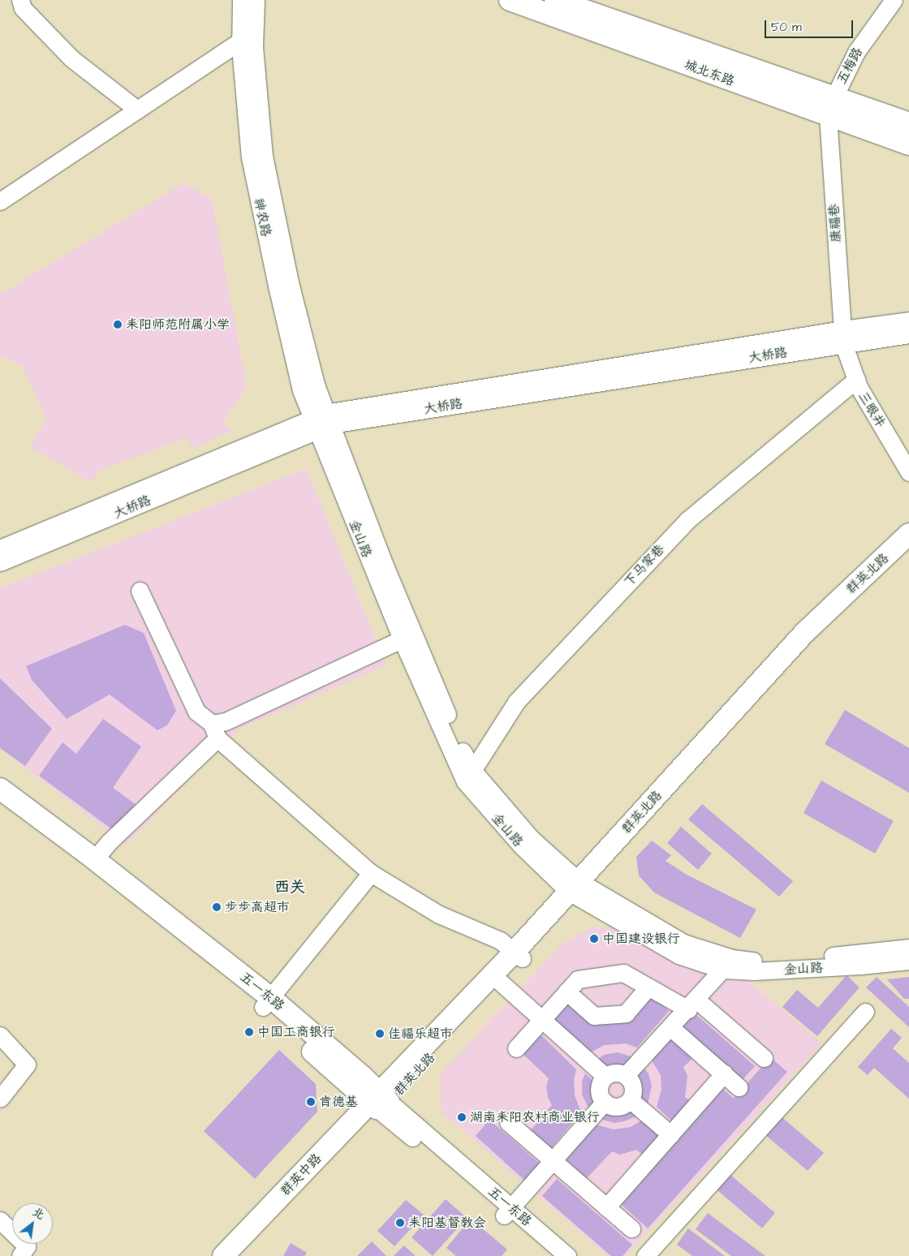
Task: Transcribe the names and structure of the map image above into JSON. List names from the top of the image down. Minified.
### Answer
{"streets":{"main road":["城北东路","群英北路","五一东路","群英中路"],"street":["五梅路","神农路","康福巷","大桥路","三眼井","金山路","下马家巷"]},"crossings":[["五梅路","城北东路"],["五梅路","康福巷"],["城北东路","康福巷"],["神农路","大桥路"],["神农路","金山路"],["康福巷","大桥路"],["康福巷","三眼井"],["大桥路","三眼井"],["大桥路","金山路"],["三眼井","下马家巷"],["金山路","下马家巷"],["金山路","群英北路"],["群英北路","五一东路"],["群英北路","群英中路"],["五一东路","群英中路"]],"districts":["西关"],"places":["耒阳师范附属小学","步步高超市","中国建设银行","中国工商银行","佳福乐超市","肯德基","湖南耒阳农村商业银行","耒阳基督教会"],"scale_bar":"50 m","north":"top right"}
